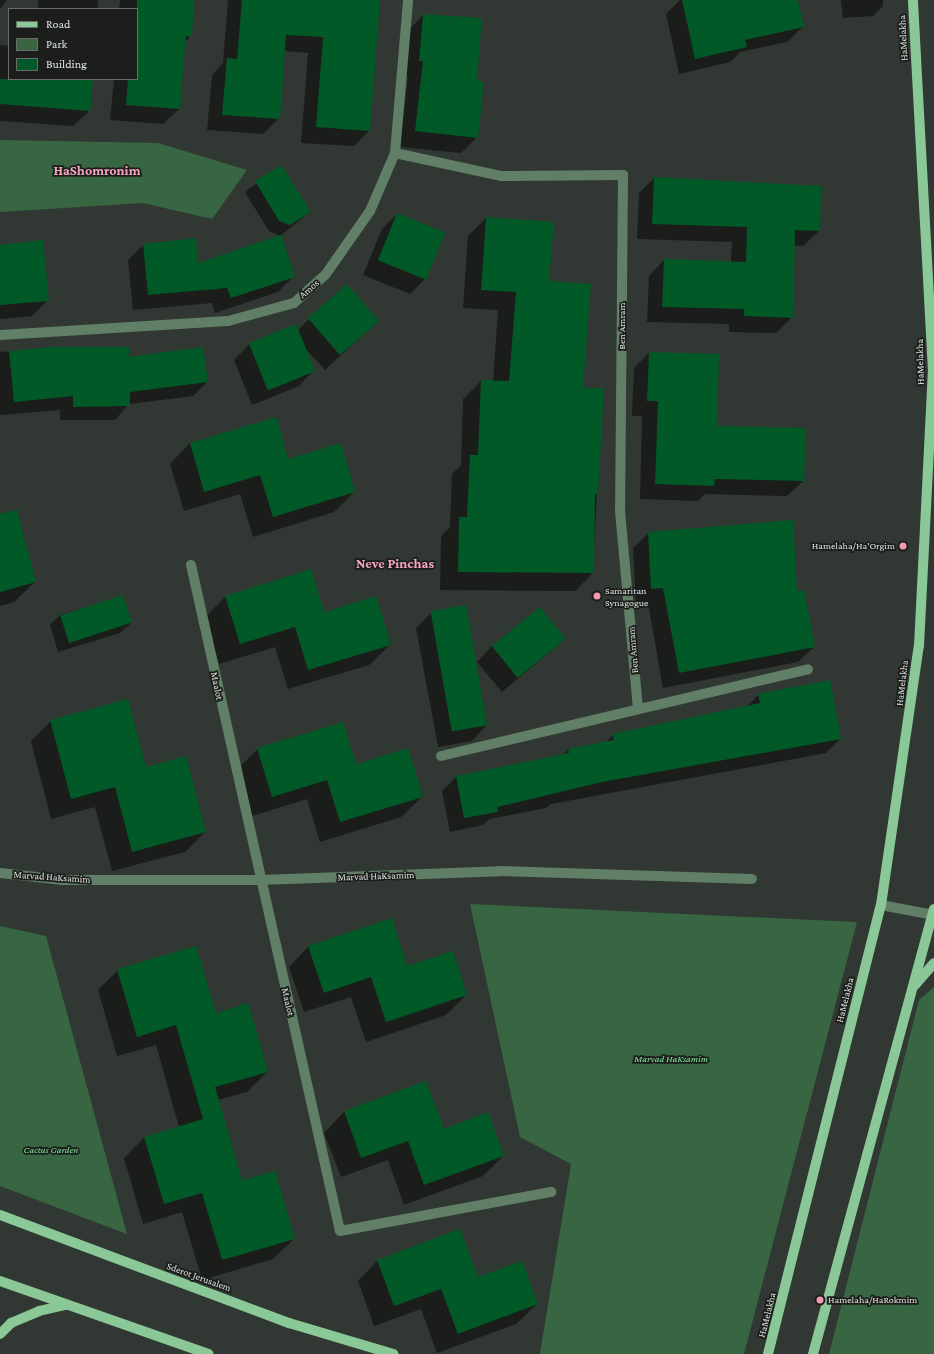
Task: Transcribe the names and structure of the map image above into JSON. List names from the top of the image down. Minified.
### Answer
{"streets":{"main road":["HaMelakha","Sderot Jerusalem"],"street":["Amos","Ben Amram","Maalot","Marvad HaKsamim"]},"crossings":[["Amos","Ben Amram"],["Maalot","Marvad HaKsamim"]],"districts":["HaShomronim","Neve Pinchas"],"parks":["Marvad HaKsamim","Cactus Garden"],"places":["Hamelaha/Ha'Orgim","Samaritan Synagogue","Hamelaha/HaRokmim"],"legend":["Road","Park","Building"]}
